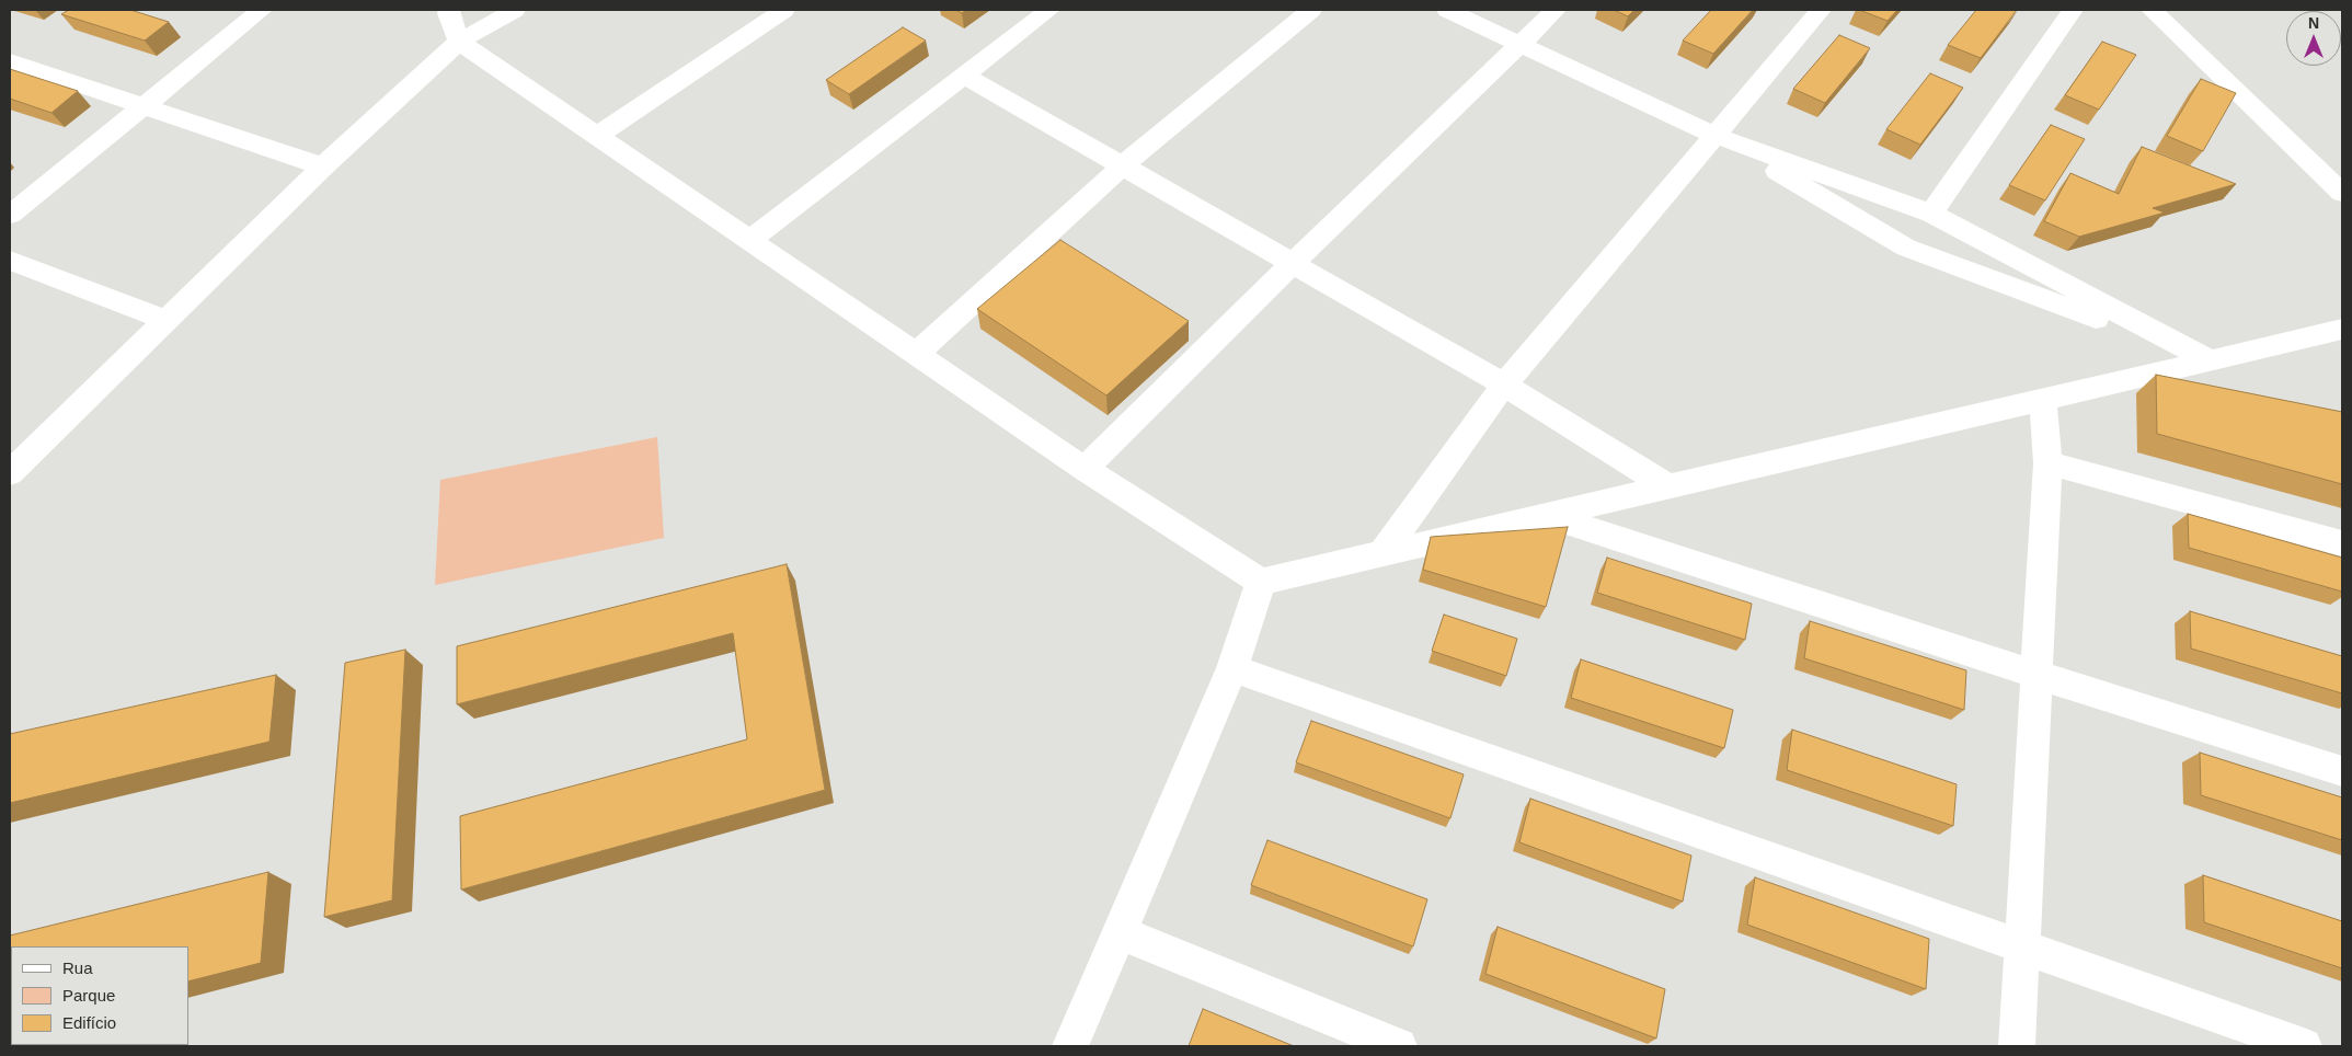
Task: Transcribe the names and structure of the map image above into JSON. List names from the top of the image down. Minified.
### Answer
{"legend":["Rua","Parque","Edifício"],"north":"top"}
